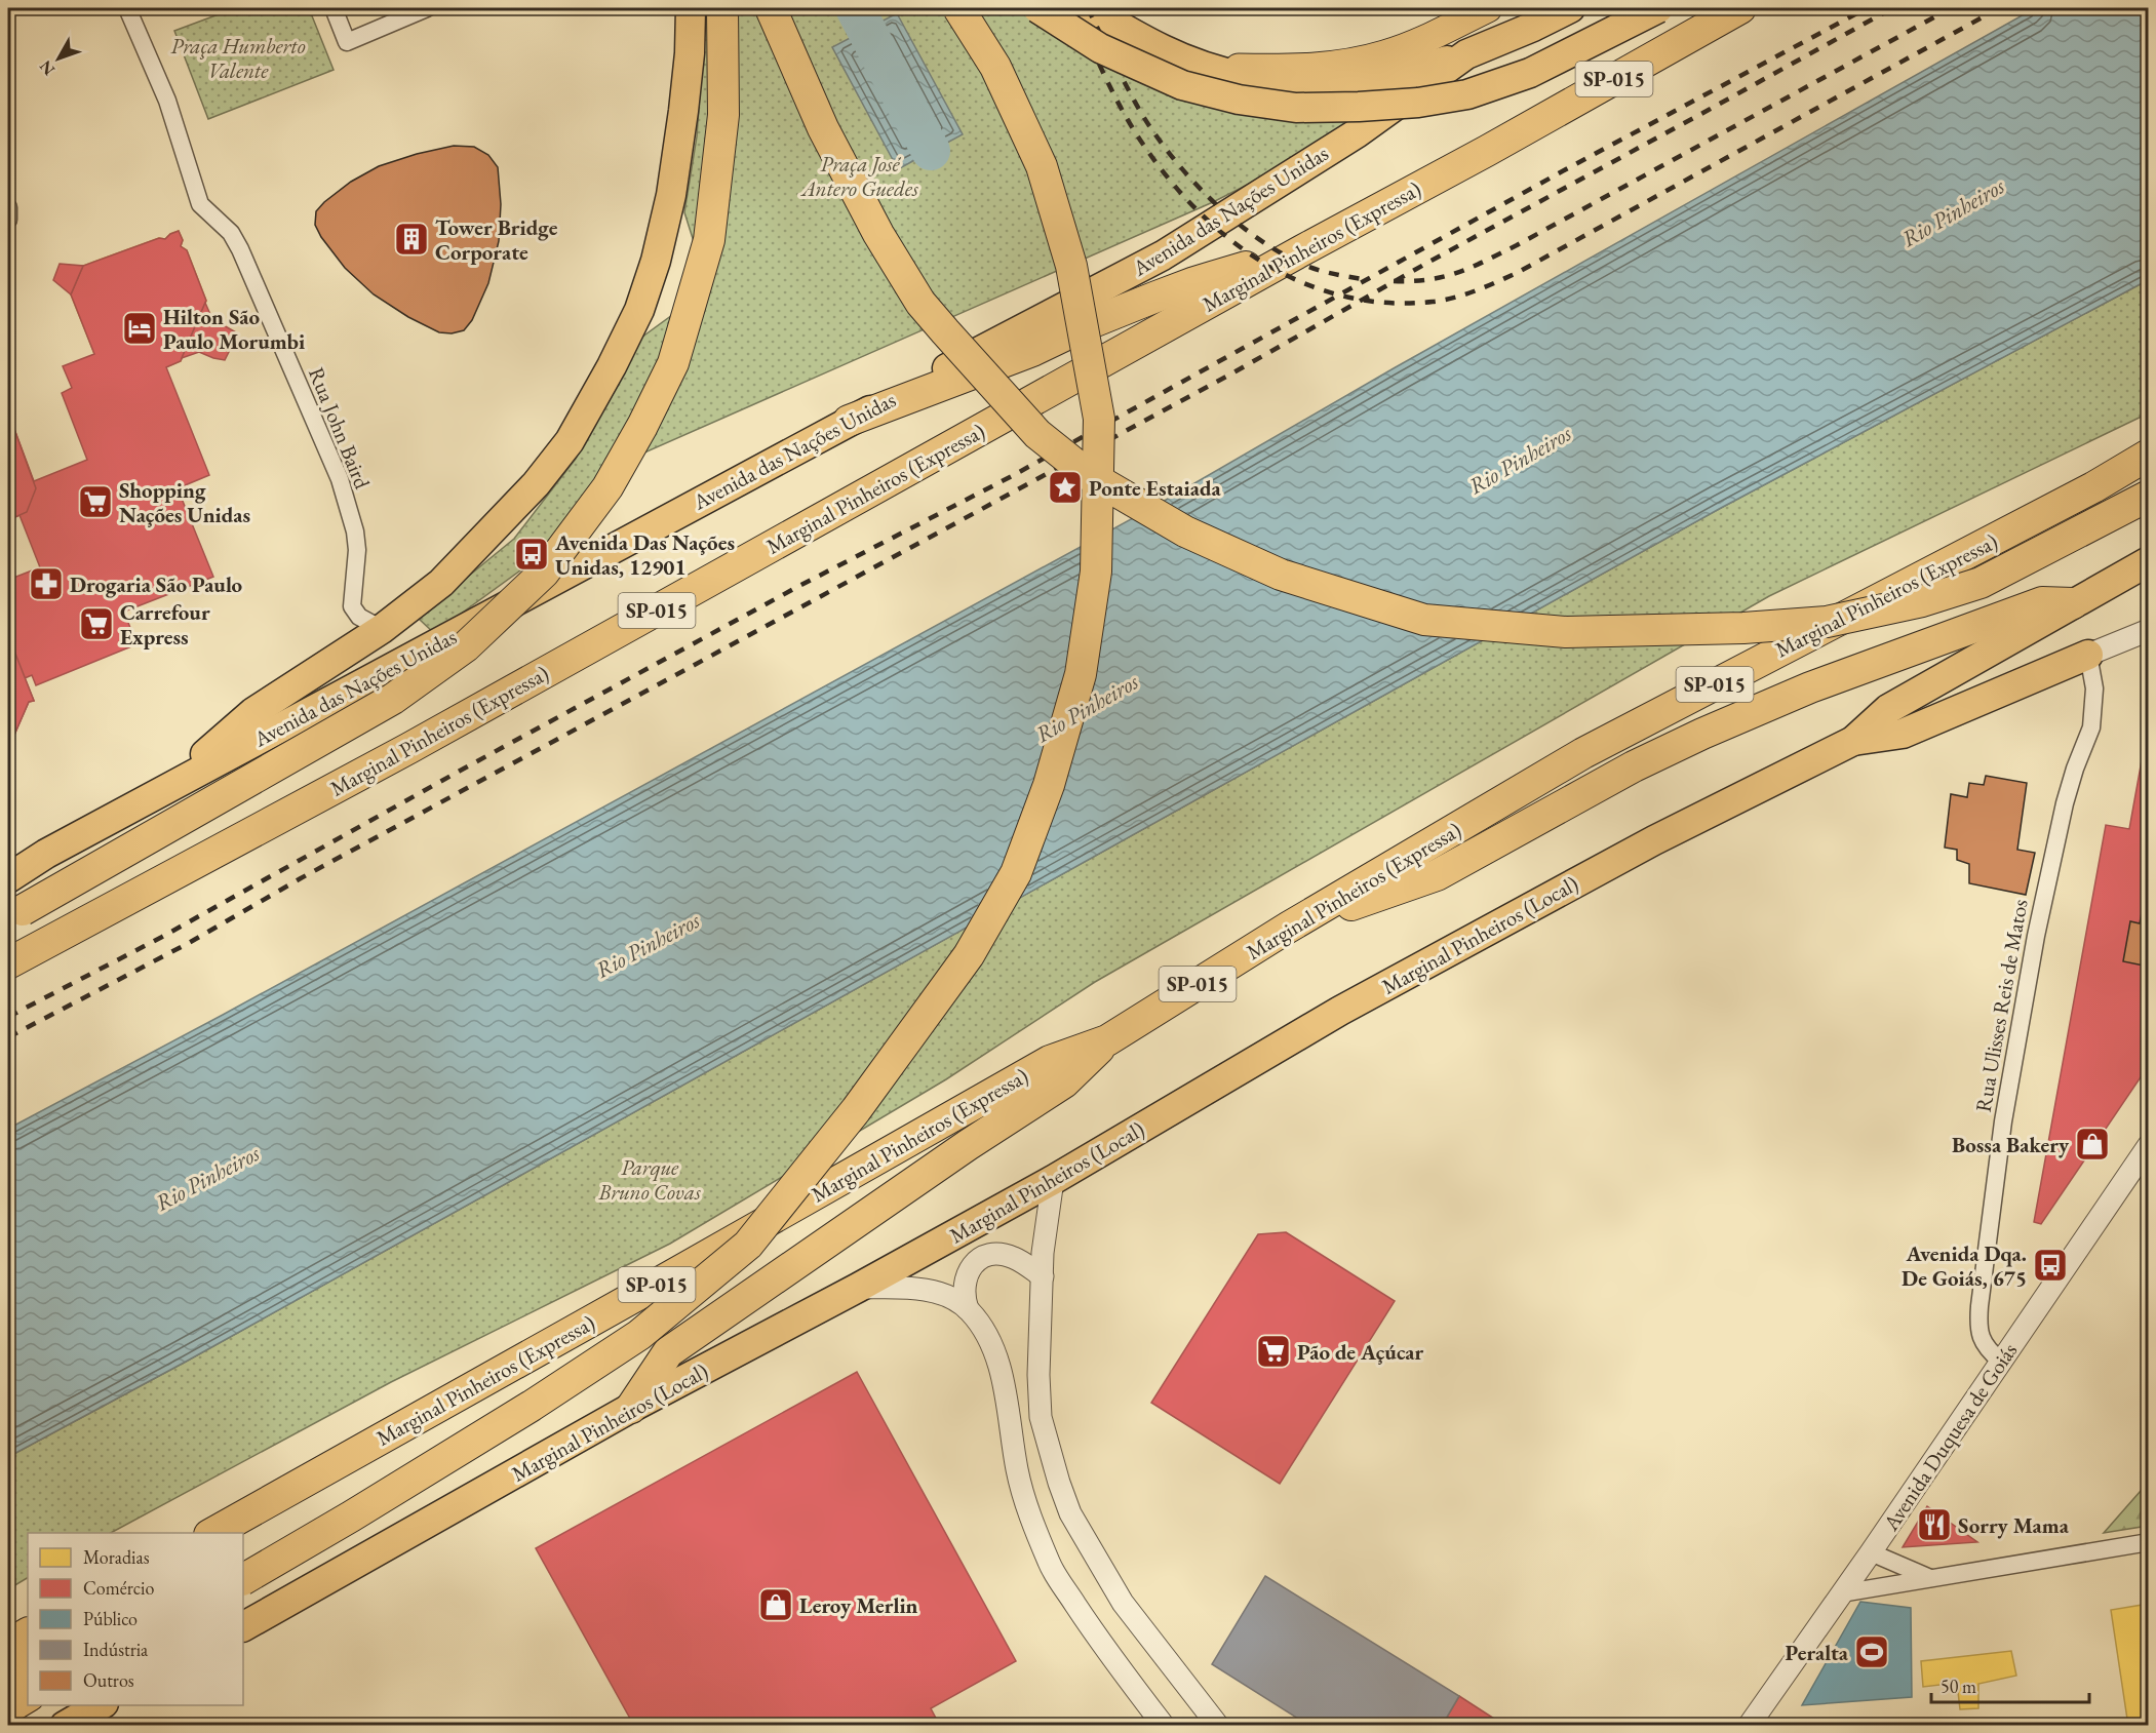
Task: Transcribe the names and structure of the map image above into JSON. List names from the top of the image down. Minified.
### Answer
{"streets":{"highway":["SP-015","Avenida das Nações Unidas","Marginal Pinheiros (Expressa)","Marginal Pinheiros (Local)"],"street":["Rua John Baird","Rua Ulisses Reis de Matos","Avenida Duquesa de Goiás"]},"crossings":[["Rua Ulisses Reis de Matos","Avenida Duquesa de Goiás"]],"water":["Rio Pinheiros"],"parks":["Praça Humberto Valente","Praça José Antero Guedes","Parque Bruno Covas"],"places":{"building":["Tower Bridge Corporate"],"hotel":["Hilton São Paulo Morumbi"],"place":["Ponte Estaiada"],"supermarket":["Shopping Nações Unidas","Carrefour Express","Pão de Açúcar"],"bus stop":["Avenida Das Nações Unidas, 12901","Avenida Dqa. De Goiás, 675"],"pharmacy":["Drogaria São Paulo"],"shop":["Bossa Bakery","Leroy Merlin"],"restaurant":["Sorry Mama"],"sports":["Peralta"]},"legend":["Moradias","Comércio","Público","Indústria","Outros"],"scale_bar":"50 m","north":"bottom left"}
